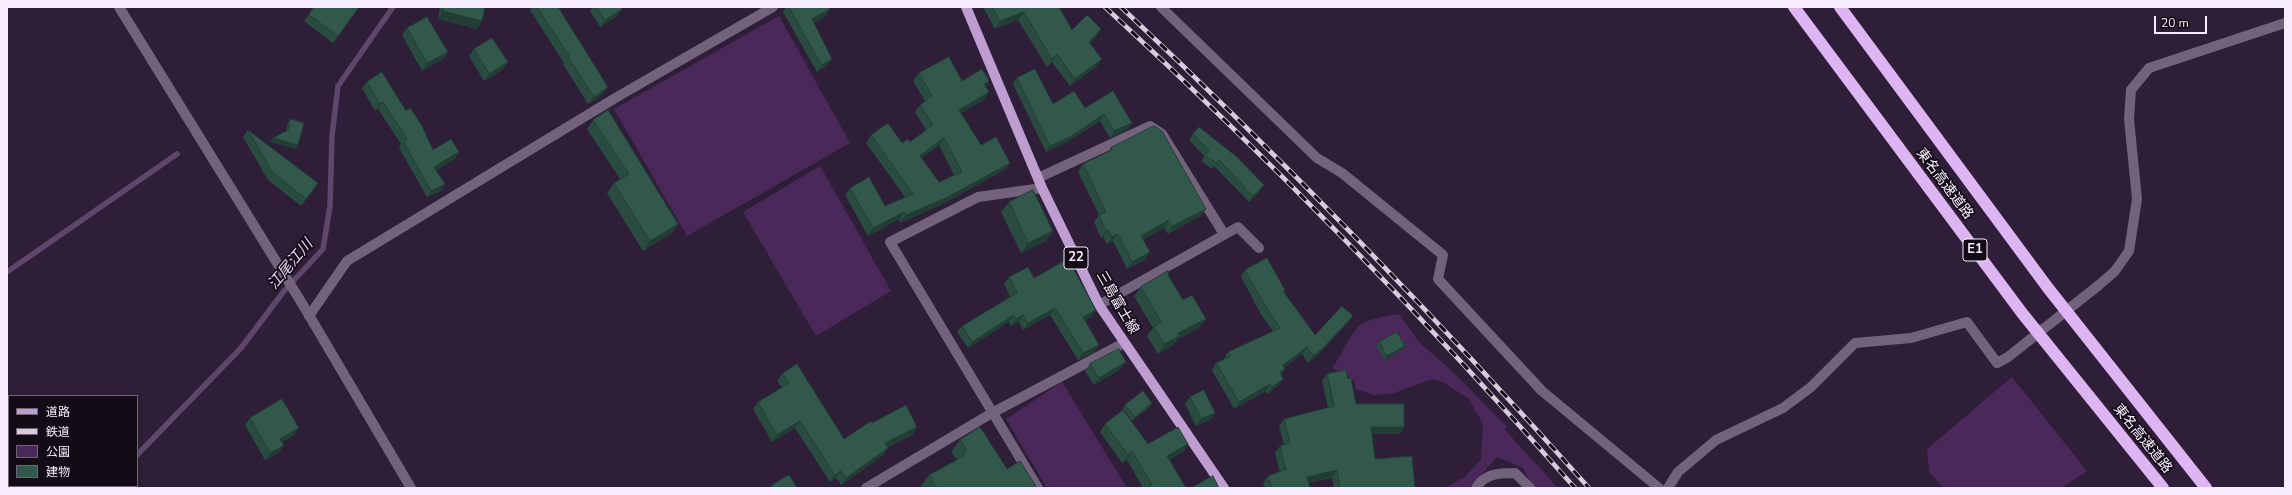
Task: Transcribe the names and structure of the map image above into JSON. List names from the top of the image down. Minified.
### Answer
{"streets":{"highway":["東名高速道路","E1"],"main road":["22","三島富士線"]},"water":["江尾江川"],"legend":["道路","鉄道","公園","建物"],"scale_bar":"20 m"}
